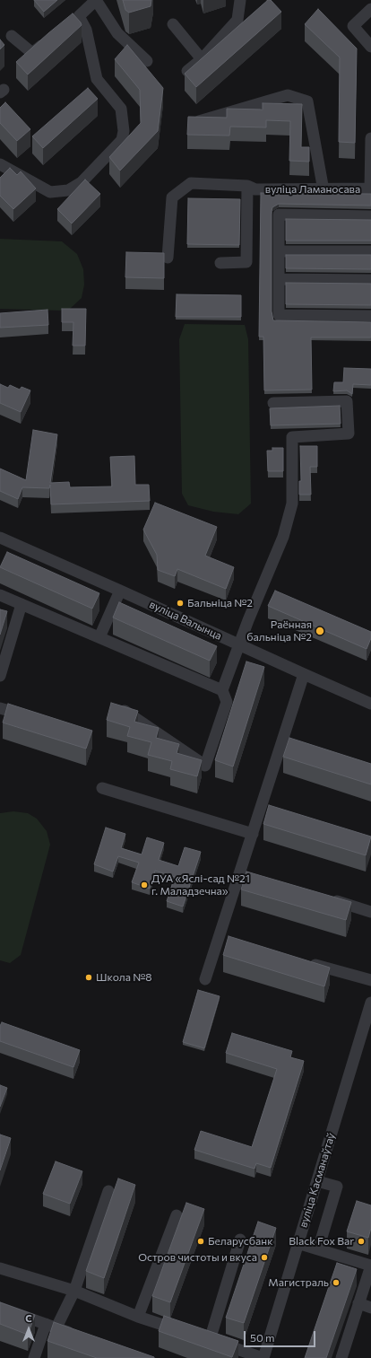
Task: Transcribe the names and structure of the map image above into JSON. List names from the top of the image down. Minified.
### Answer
{"streets":{"street":["вуліца Ламаносава","вуліца Валынца","вуліца Касманаўтаў"]},"places":["Бальніца №2","Раённая бальніца №2","ДУА «Яслі-сад №21 г. Маладзечна»","Школа №8","Беларусбанк","Black Fox Bar","Остров чистоты и вкуса","Магистраль"],"scale_bar":"50 m","north":"top"}
